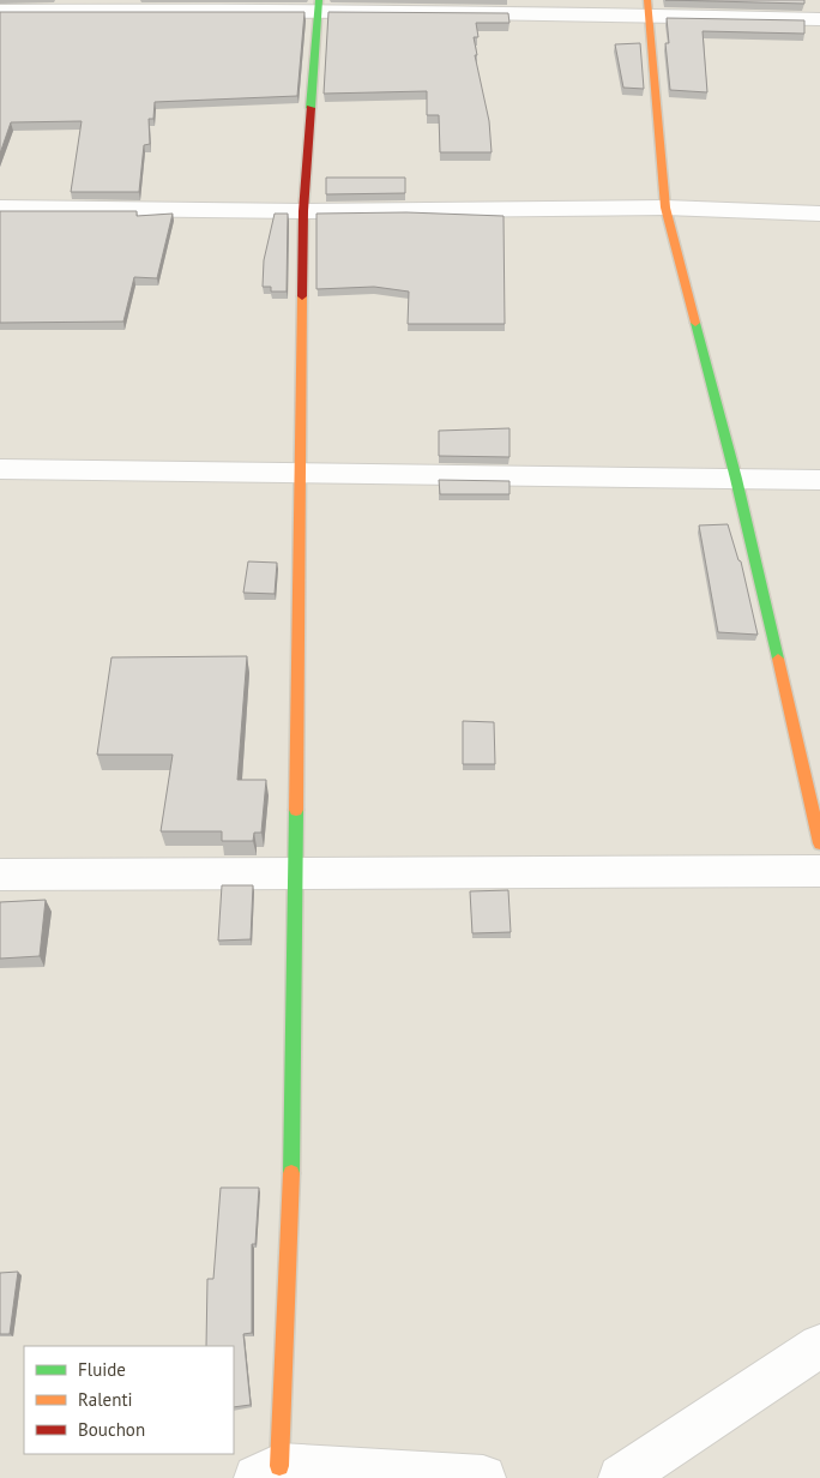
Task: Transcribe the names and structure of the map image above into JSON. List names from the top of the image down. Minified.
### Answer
{"legend":["Fluide","Ralenti","Bouchon"]}
